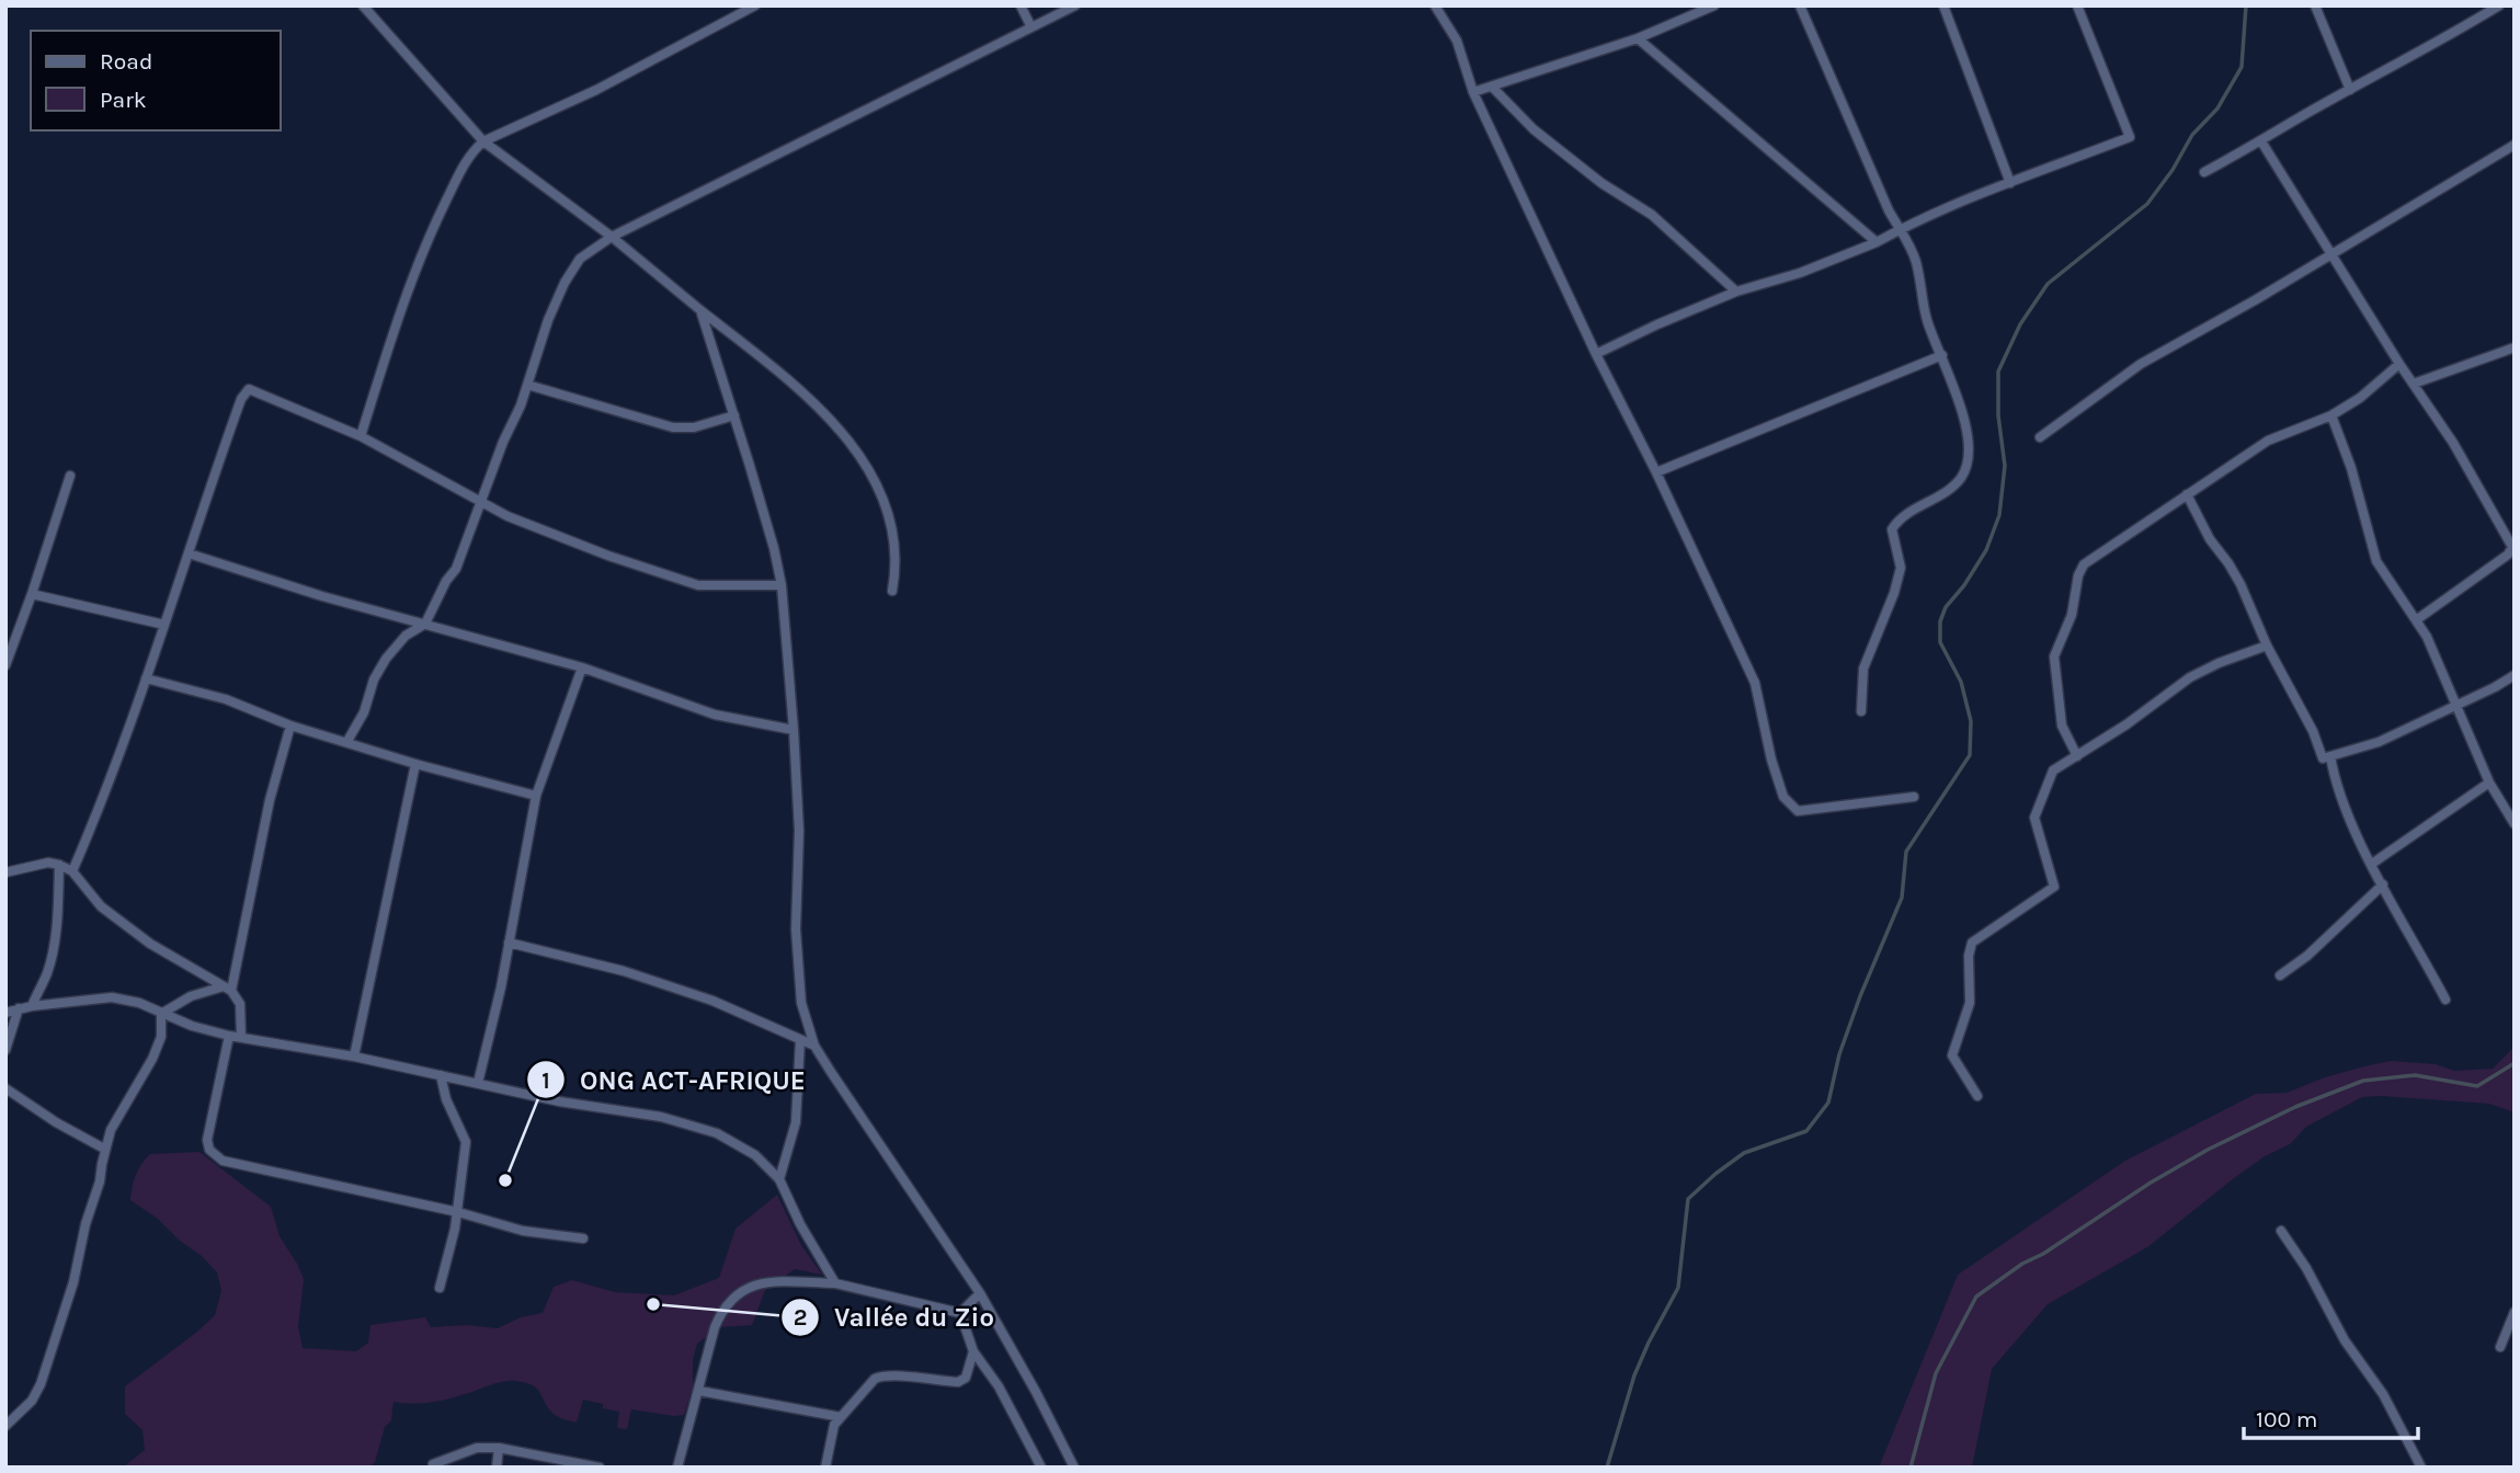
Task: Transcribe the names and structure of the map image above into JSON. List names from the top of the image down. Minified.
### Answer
{"places":["ONG ACT-AFRIQUE","Vallée du Zio"],"legend":["Road","Park"],"scale_bar":"100 m"}
